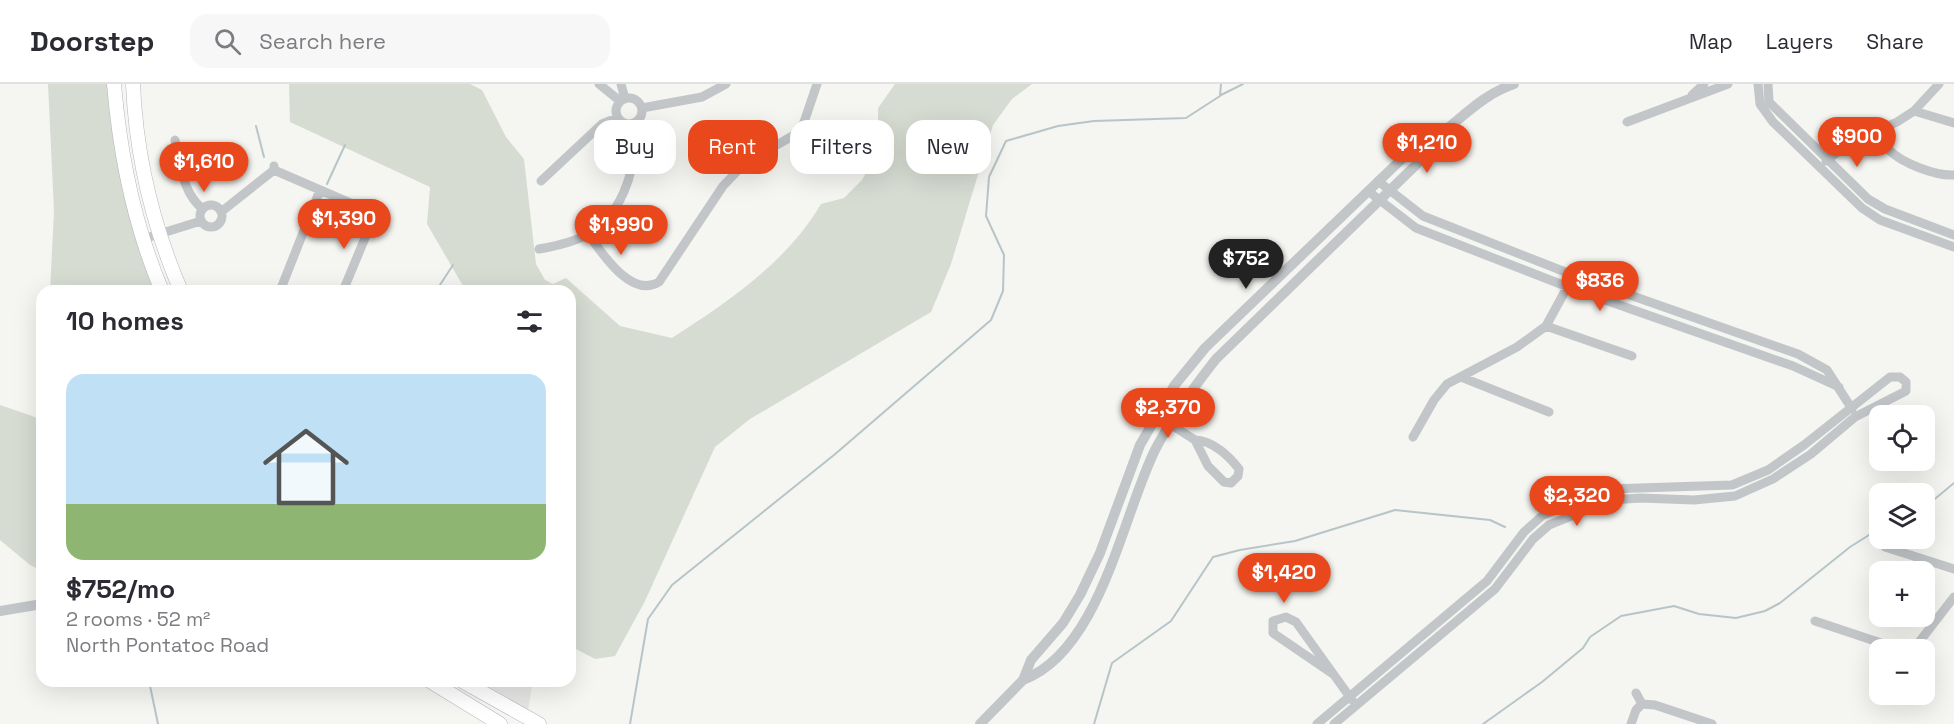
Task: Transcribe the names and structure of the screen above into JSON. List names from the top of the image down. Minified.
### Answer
{"page":{"header":"Doorstep","search":"Search here","nav":["Map","Layers","Share"],"price":["$900","$1,210","$1,610","$1,390","$1,990","$752","$836","$2,370","$2,320","$1,420"],"chip":["Buy","Rent","Filters","New"],"heading":"10 homes","list":[{"name":"$752/mo","note":"2 rooms · 52 m² · North Pontatoc Road"}],"map_buttons":["+","−"]}}
